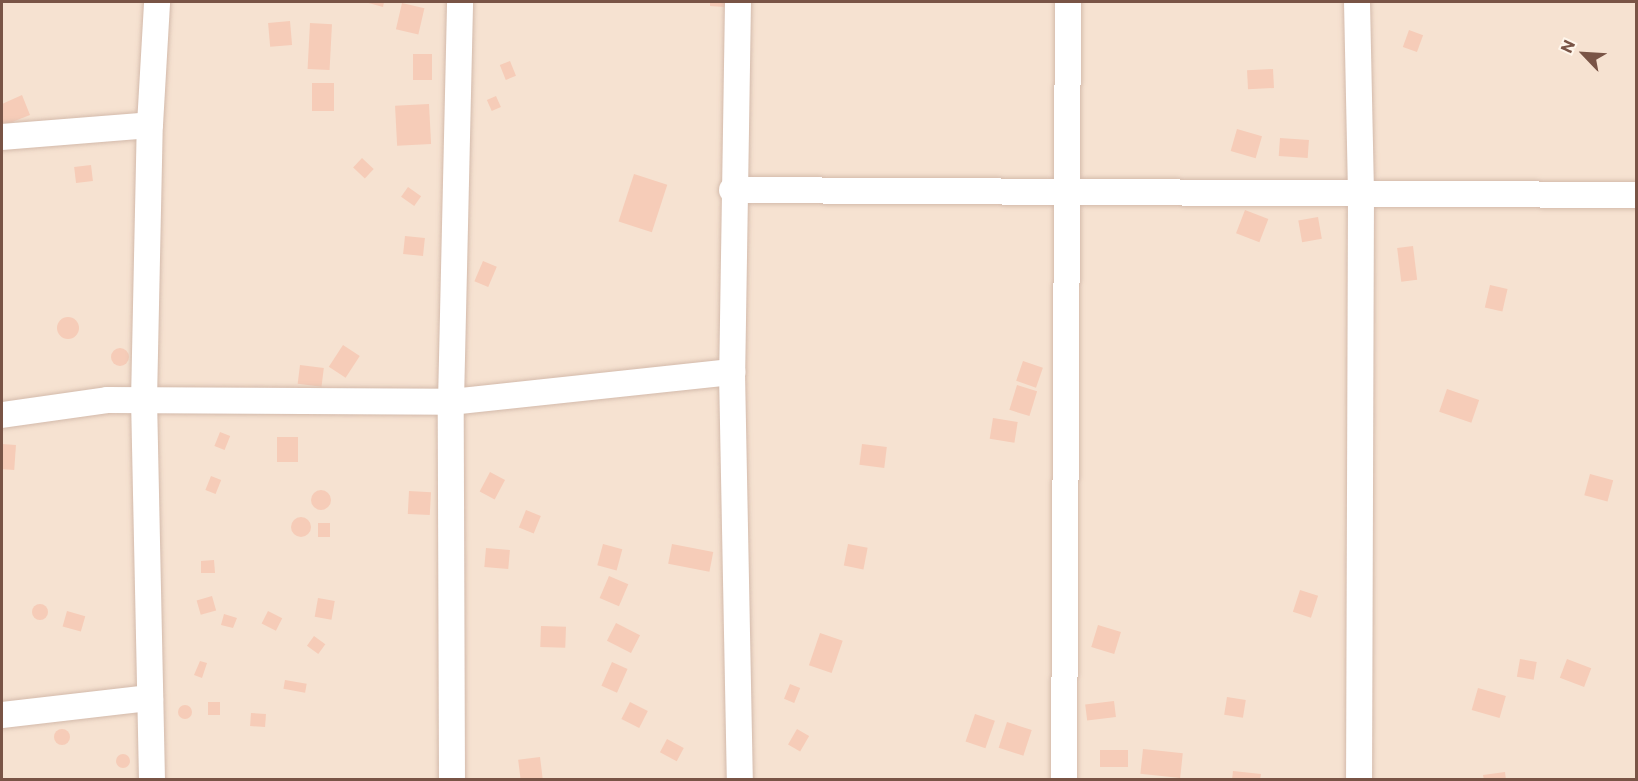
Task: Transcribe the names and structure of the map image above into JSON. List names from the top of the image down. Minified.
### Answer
{"north":"top left"}
